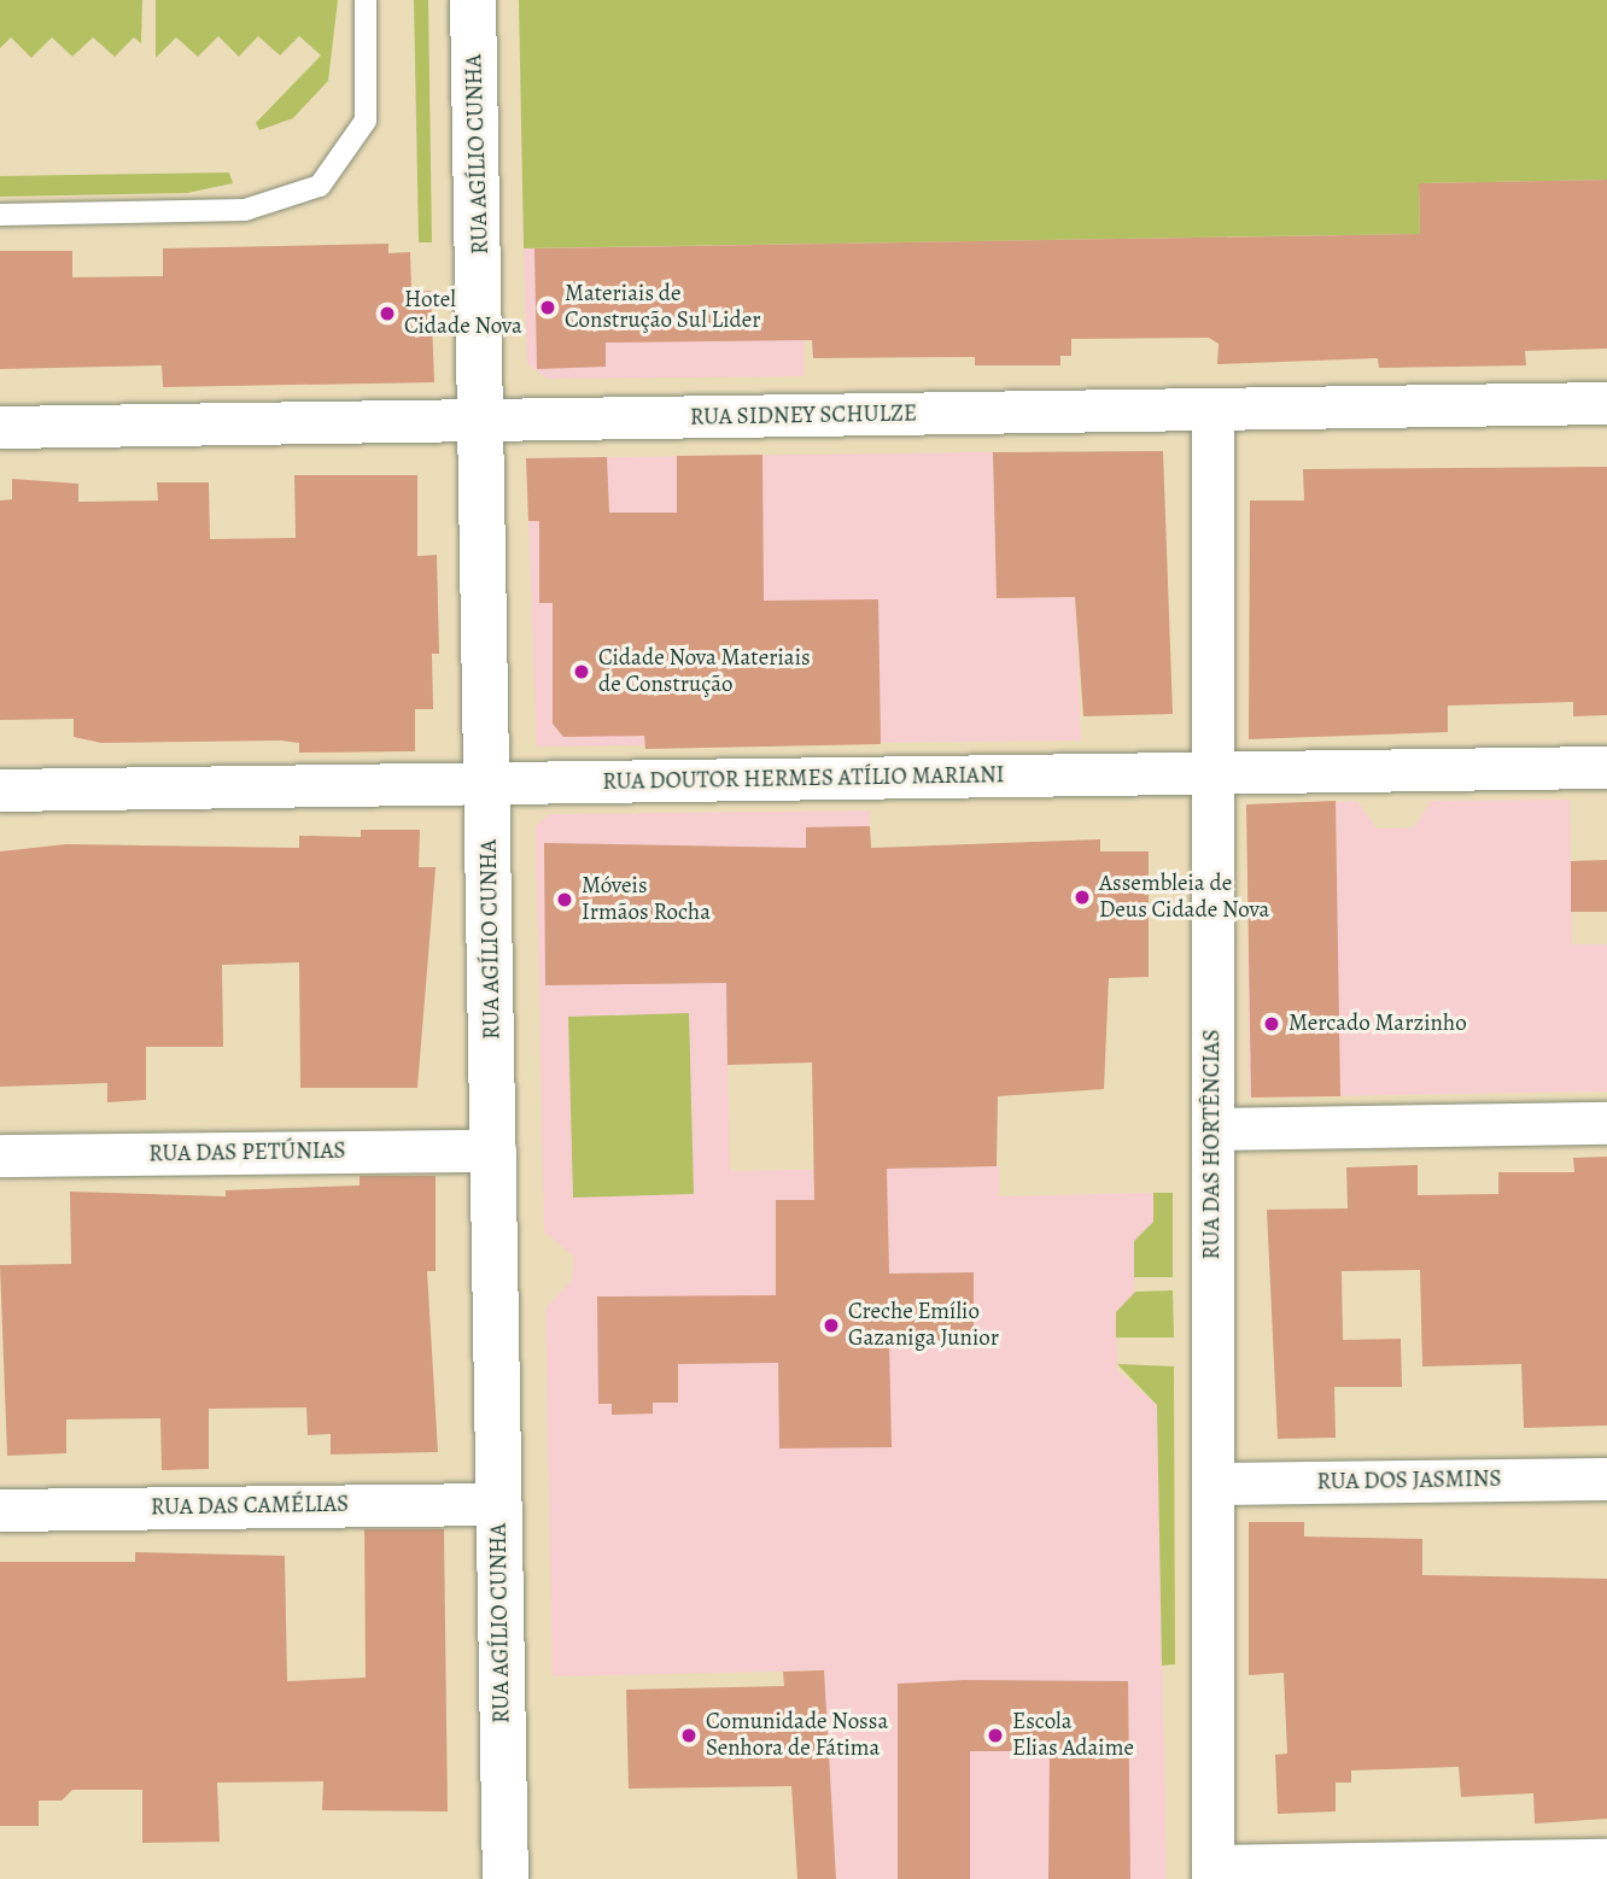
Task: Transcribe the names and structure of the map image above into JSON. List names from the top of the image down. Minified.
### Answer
{"streets":{"main road":["RUA AGÍLIO CUNHA"],"street":["RUA SIDNEY SCHULZE","RUA DOUTOR HERMES ATÍLIO MARIANI","RUA DAS HORTÊNCIAS","RUA DAS PETÚNIAS","RUA DOS JASMINS","RUA DAS CAMÉLIAS"]},"crossings":[["RUA AGÍLIO CUNHA","RUA SIDNEY SCHULZE"],["RUA AGÍLIO CUNHA","RUA DOUTOR HERMES ATÍLIO MARIANI"],["RUA AGÍLIO CUNHA","RUA DAS PETÚNIAS"],["RUA AGÍLIO CUNHA","RUA DAS CAMÉLIAS"],["RUA SIDNEY SCHULZE","RUA DAS HORTÊNCIAS"],["RUA DOUTOR HERMES ATÍLIO MARIANI","RUA DAS HORTÊNCIAS"],["RUA DAS HORTÊNCIAS","RUA DOS JASMINS"]],"places":["Materiais de Construção Sul Lider","Hotel Cidade Nova","Cidade Nova Materiais de Construção","Assembleia de Deus Cidade Nova","Móveis Irmãos Rocha","Mercado Marzinho","Creche Emílio Gazaniga Junior","Comunidade Nossa Senhora de Fátima","Escola Elias Adaime"]}
